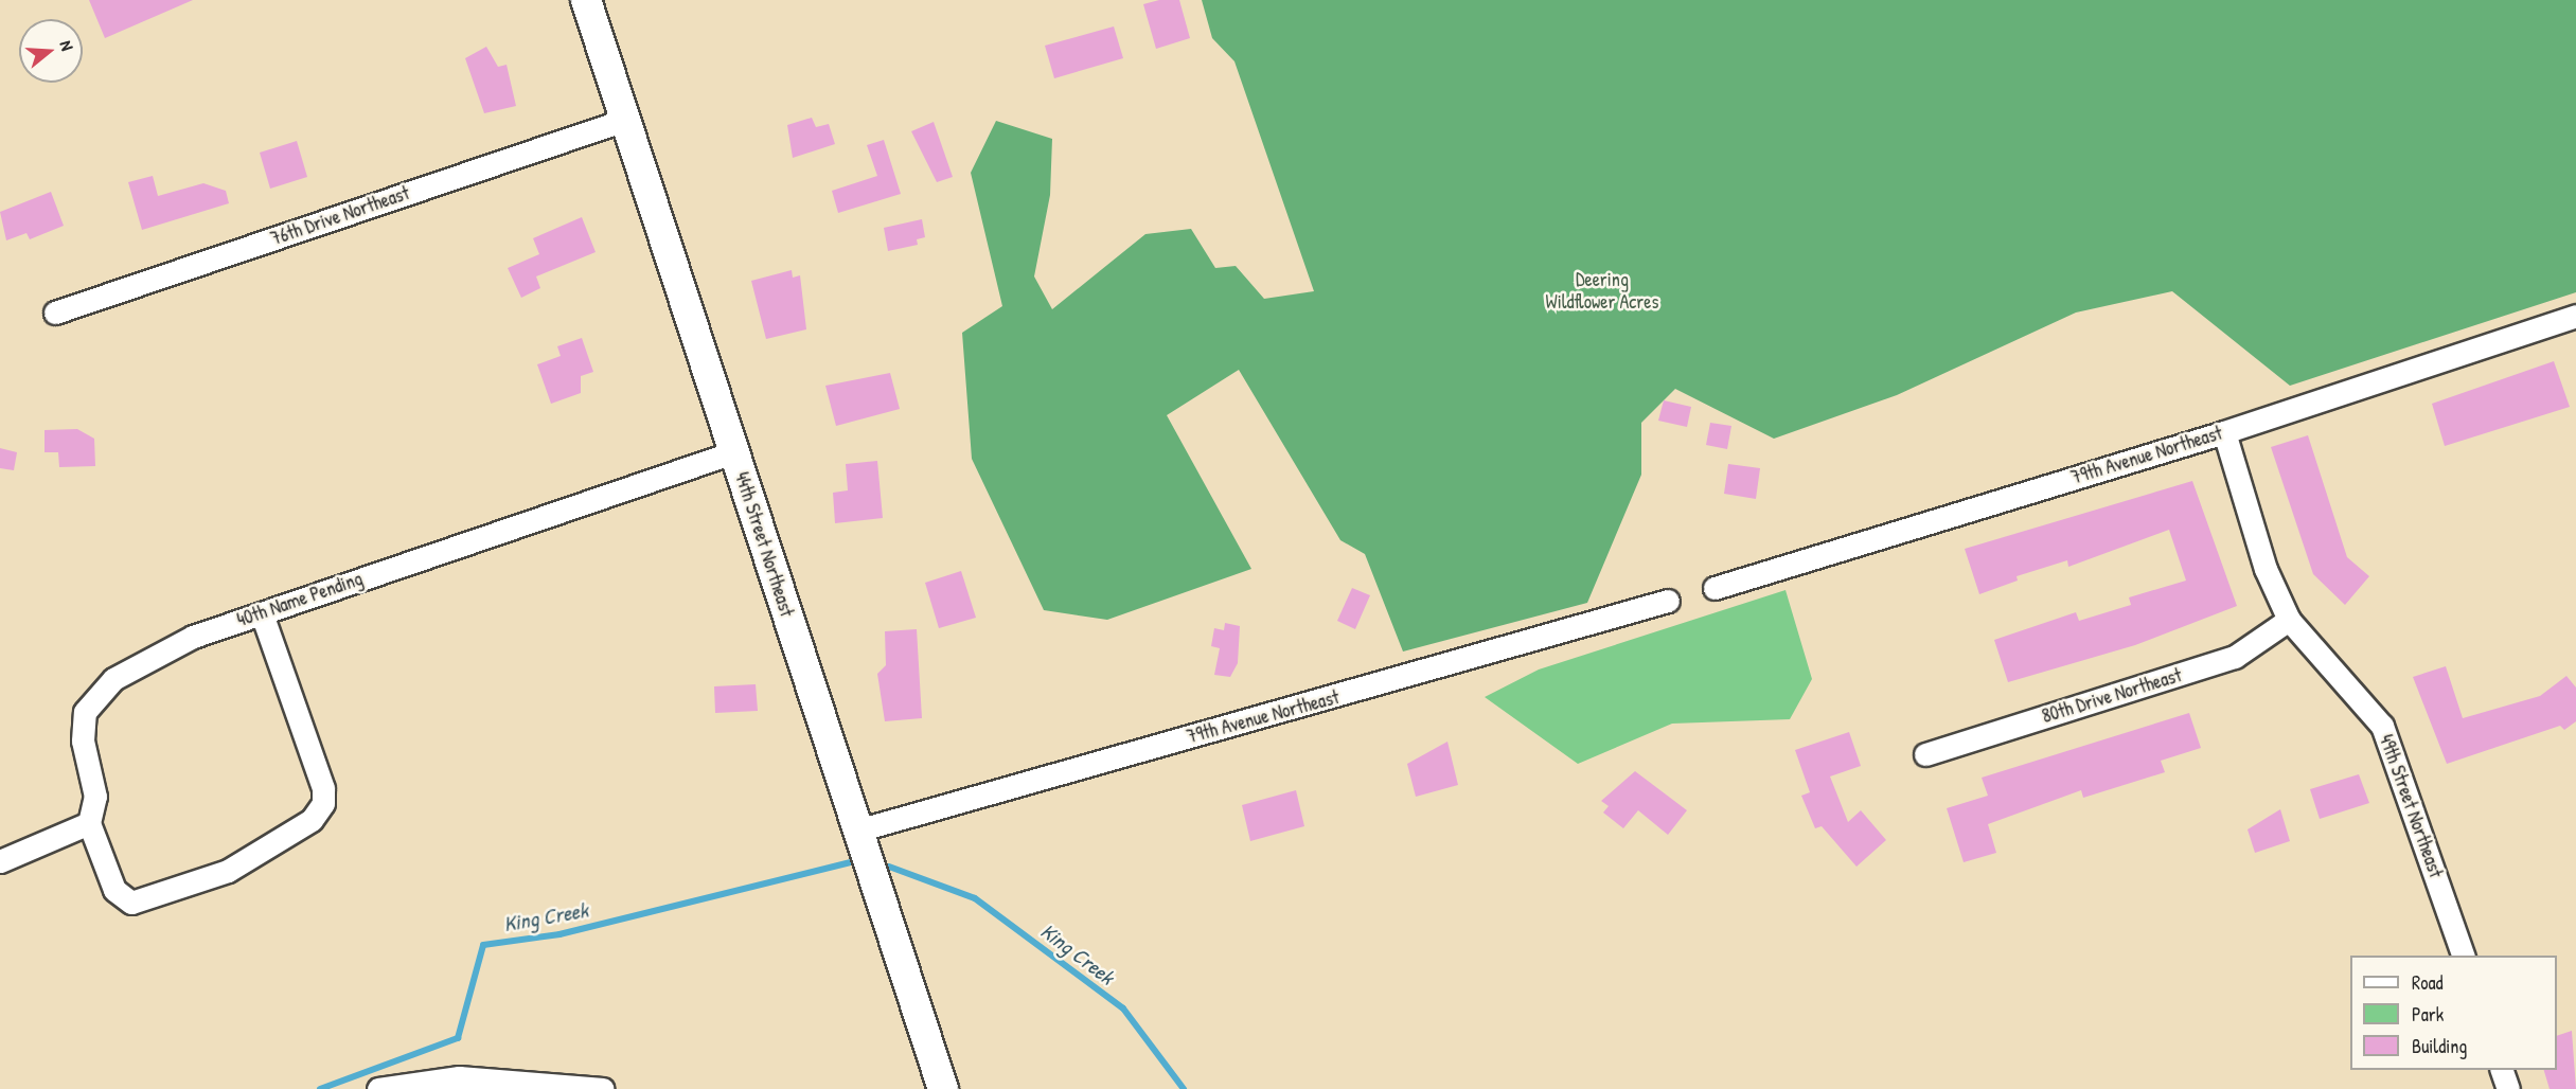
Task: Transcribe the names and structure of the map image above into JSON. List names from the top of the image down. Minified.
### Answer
{"streets":{"street":["76th Drive Northeast","79th Avenue Northeast","44th Street Northeast","40th Name Pending","80th Drive Northeast","49th Street Northeast"]},"crossings":[["76th Drive Northeast","44th Street Northeast"],["79th Avenue Northeast","44th Street Northeast"],["79th Avenue Northeast","49th Street Northeast"],["44th Street Northeast","40th Name Pending"],["80th Drive Northeast","49th Street Northeast"]],"water":["King Creek"],"parks":["Deering Wildflower Acres"],"legend":["Road","Park","Building"],"north":"right"}
